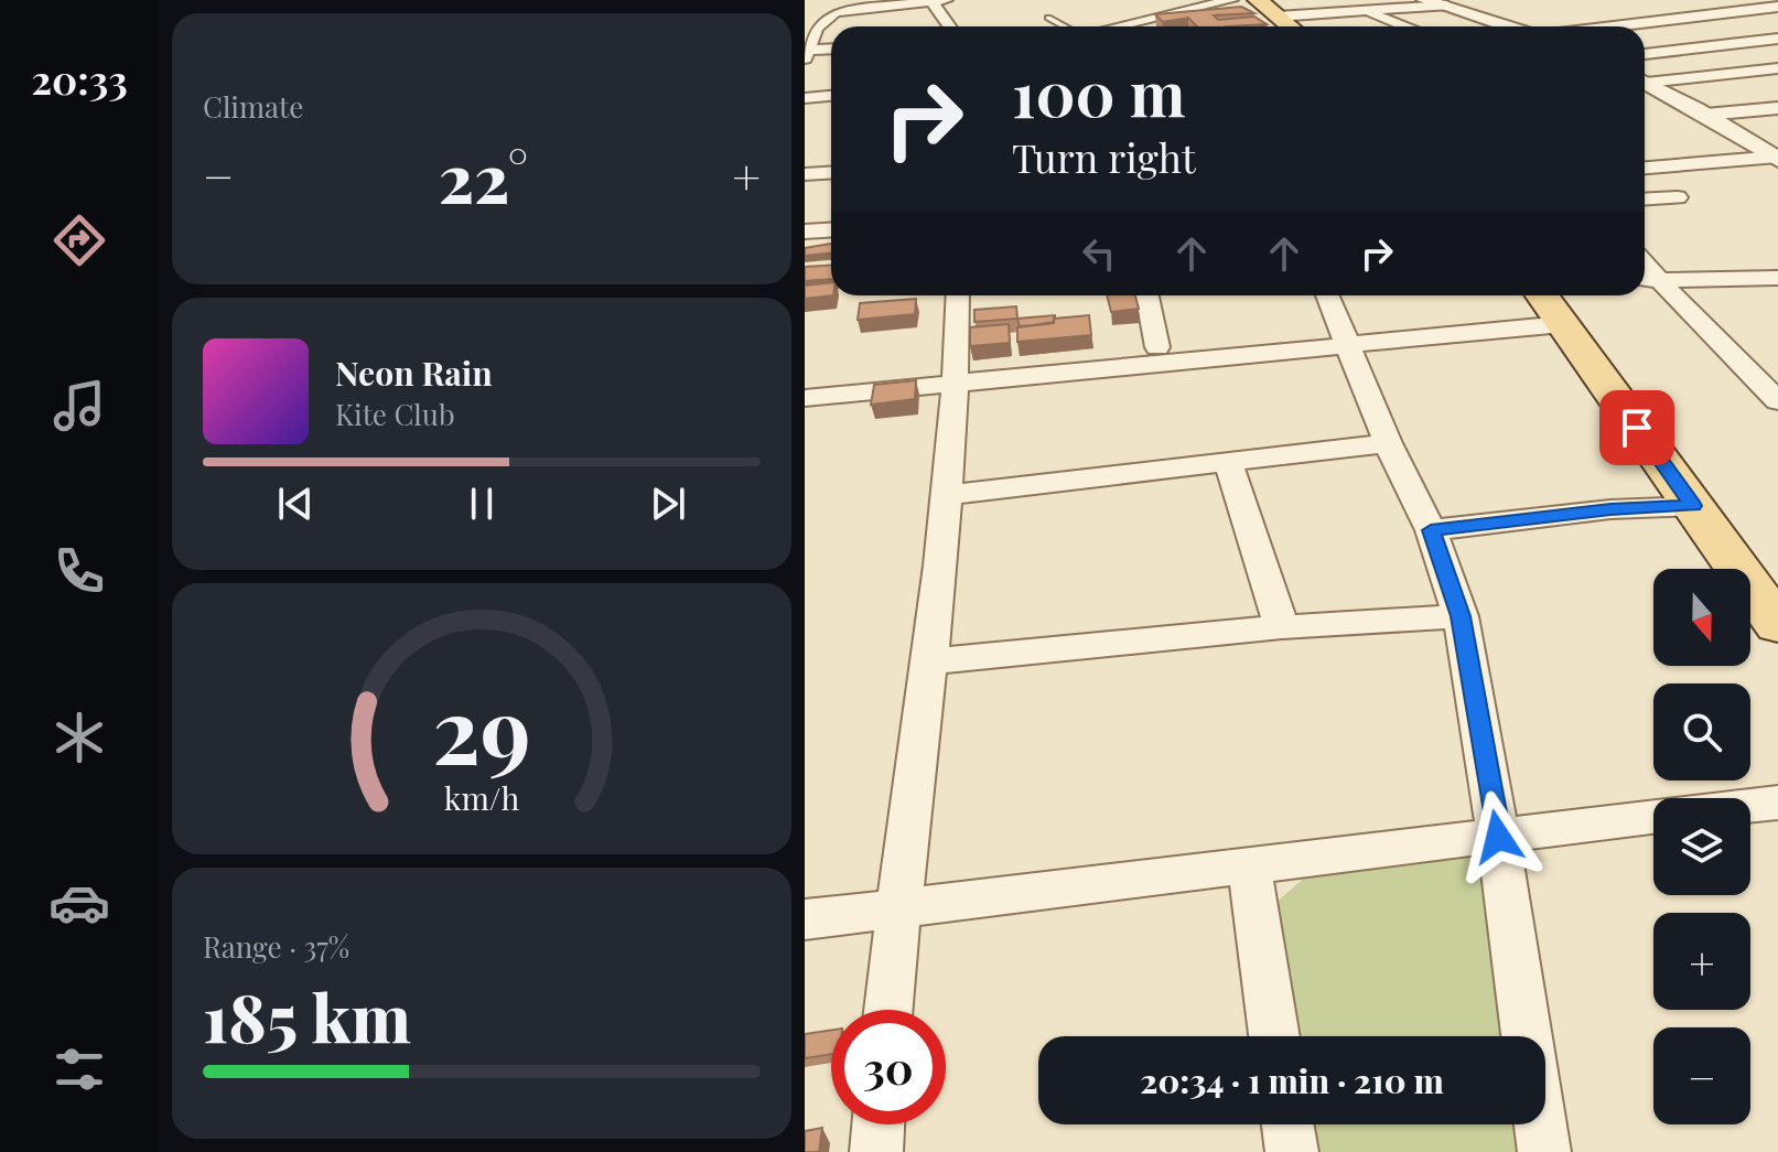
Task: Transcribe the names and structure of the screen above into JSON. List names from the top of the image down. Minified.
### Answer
{"north":"bottom","page":{"tabs":"20:33","tile":["Climate",["Range · 37%","185 km"]],"turn":["100 m","Turn right"],"heat":["−","22°","+"],"song":["Neon Rain","Kite Club"],"map_buttons":["+","−"],"limit":"30","trip":"20:34 · 1 min · 210 m","gauge":["29","km/h"]}}
